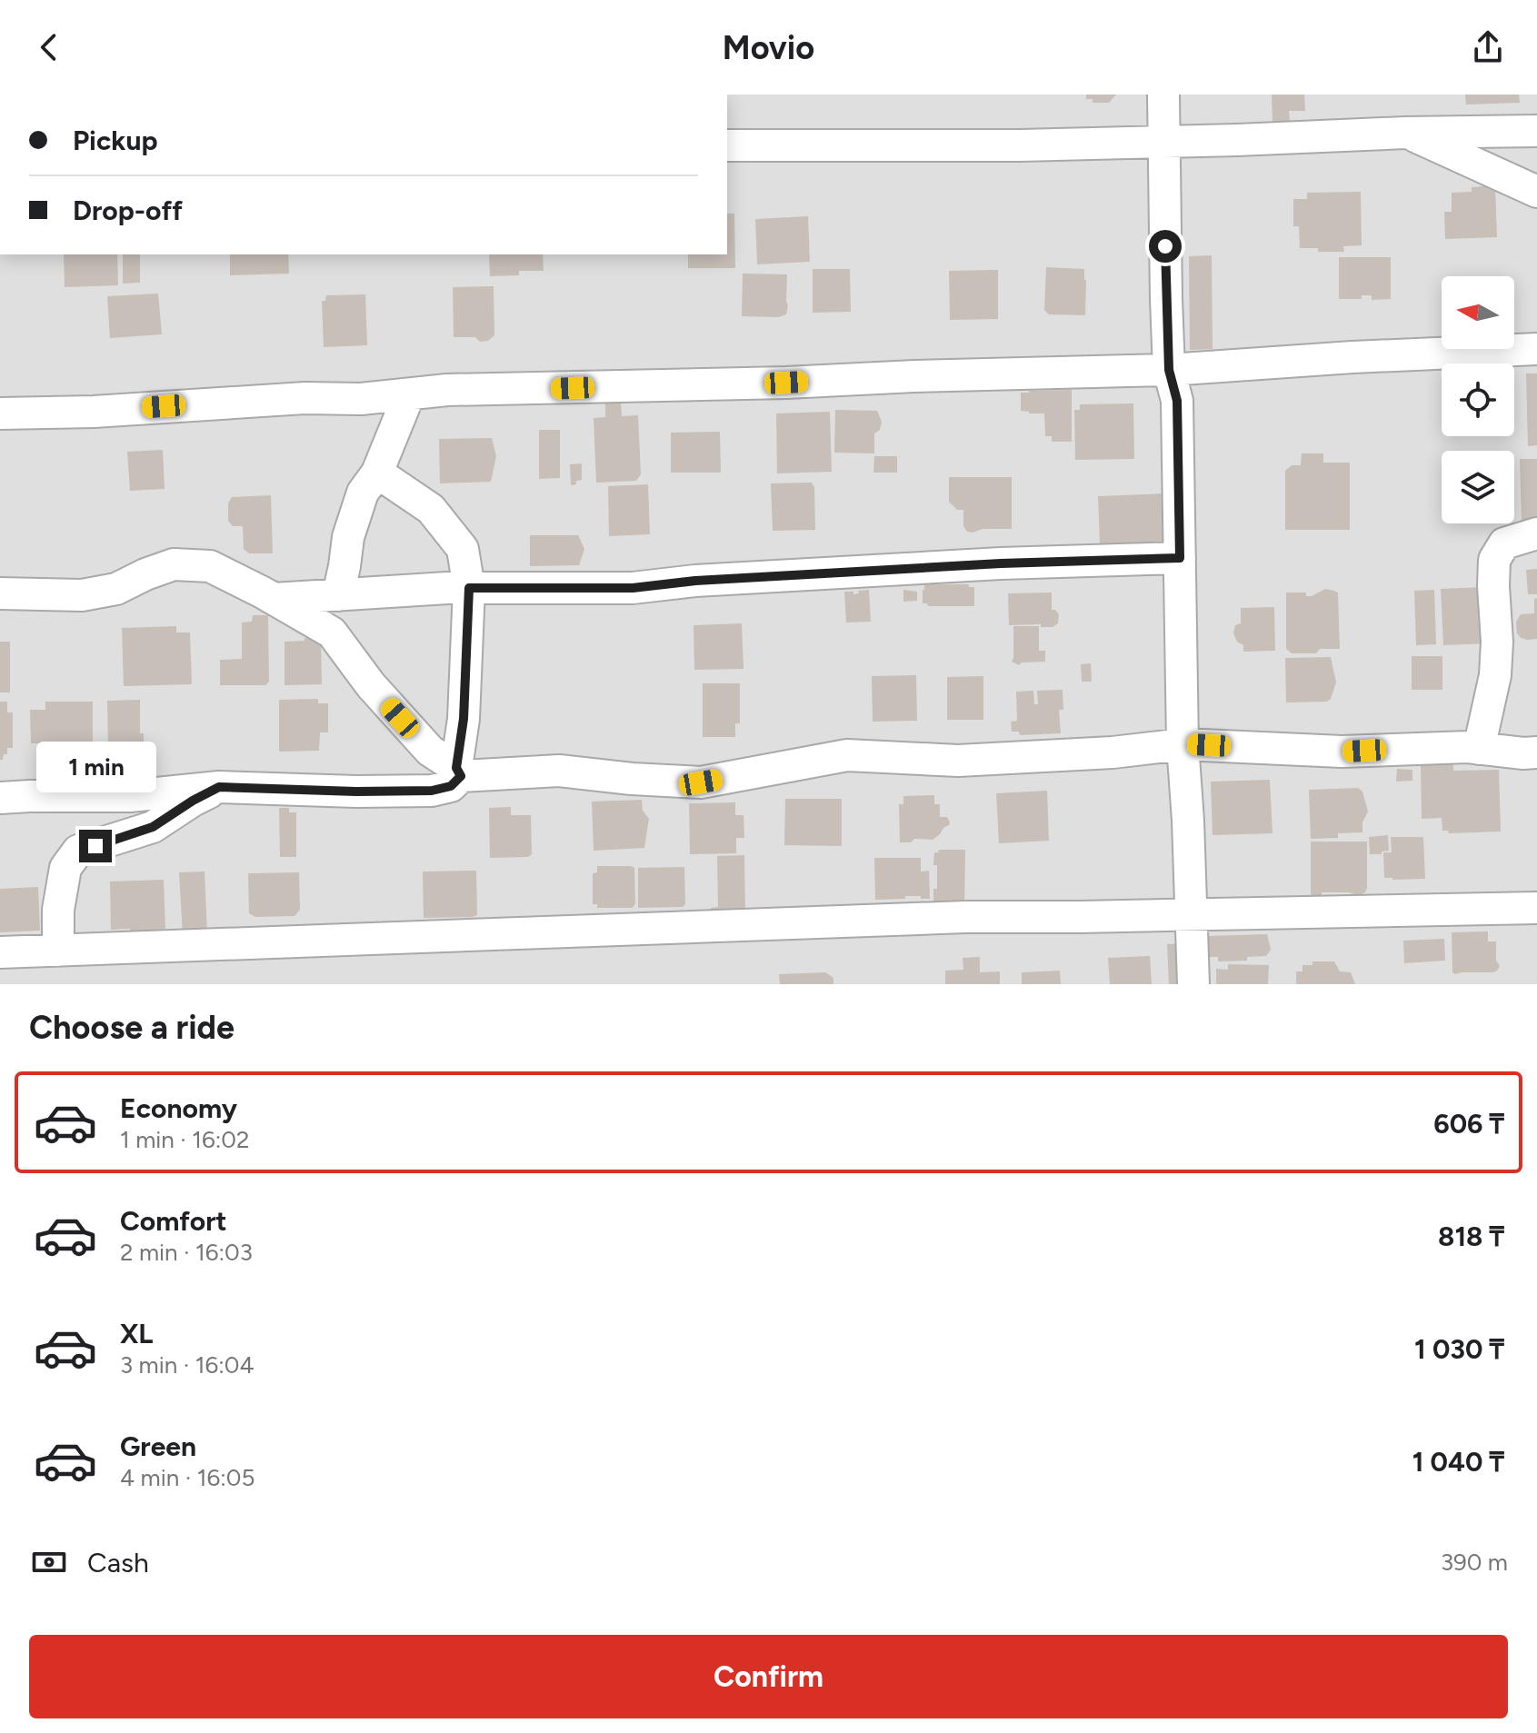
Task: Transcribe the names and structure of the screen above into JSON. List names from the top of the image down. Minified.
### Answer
{"north":"left","page":{"header":"Movio","banner":["Pickup","Drop-off"],"bubble":"1 min","heading":"Choose a ride","list":[{"name":"Economy","note":"1 min · 16:02","value":"606 ₸"},{"name":"Comfort","note":"2 min · 16:03","value":"818 ₸"},{"name":"XL","note":"3 min · 16:04","value":"1 030 ₸"},{"name":"Green","note":"4 min · 16:05","value":"1 040 ₸"}],"pay":["Cash","390 m"],"buttons":"Confirm"}}
